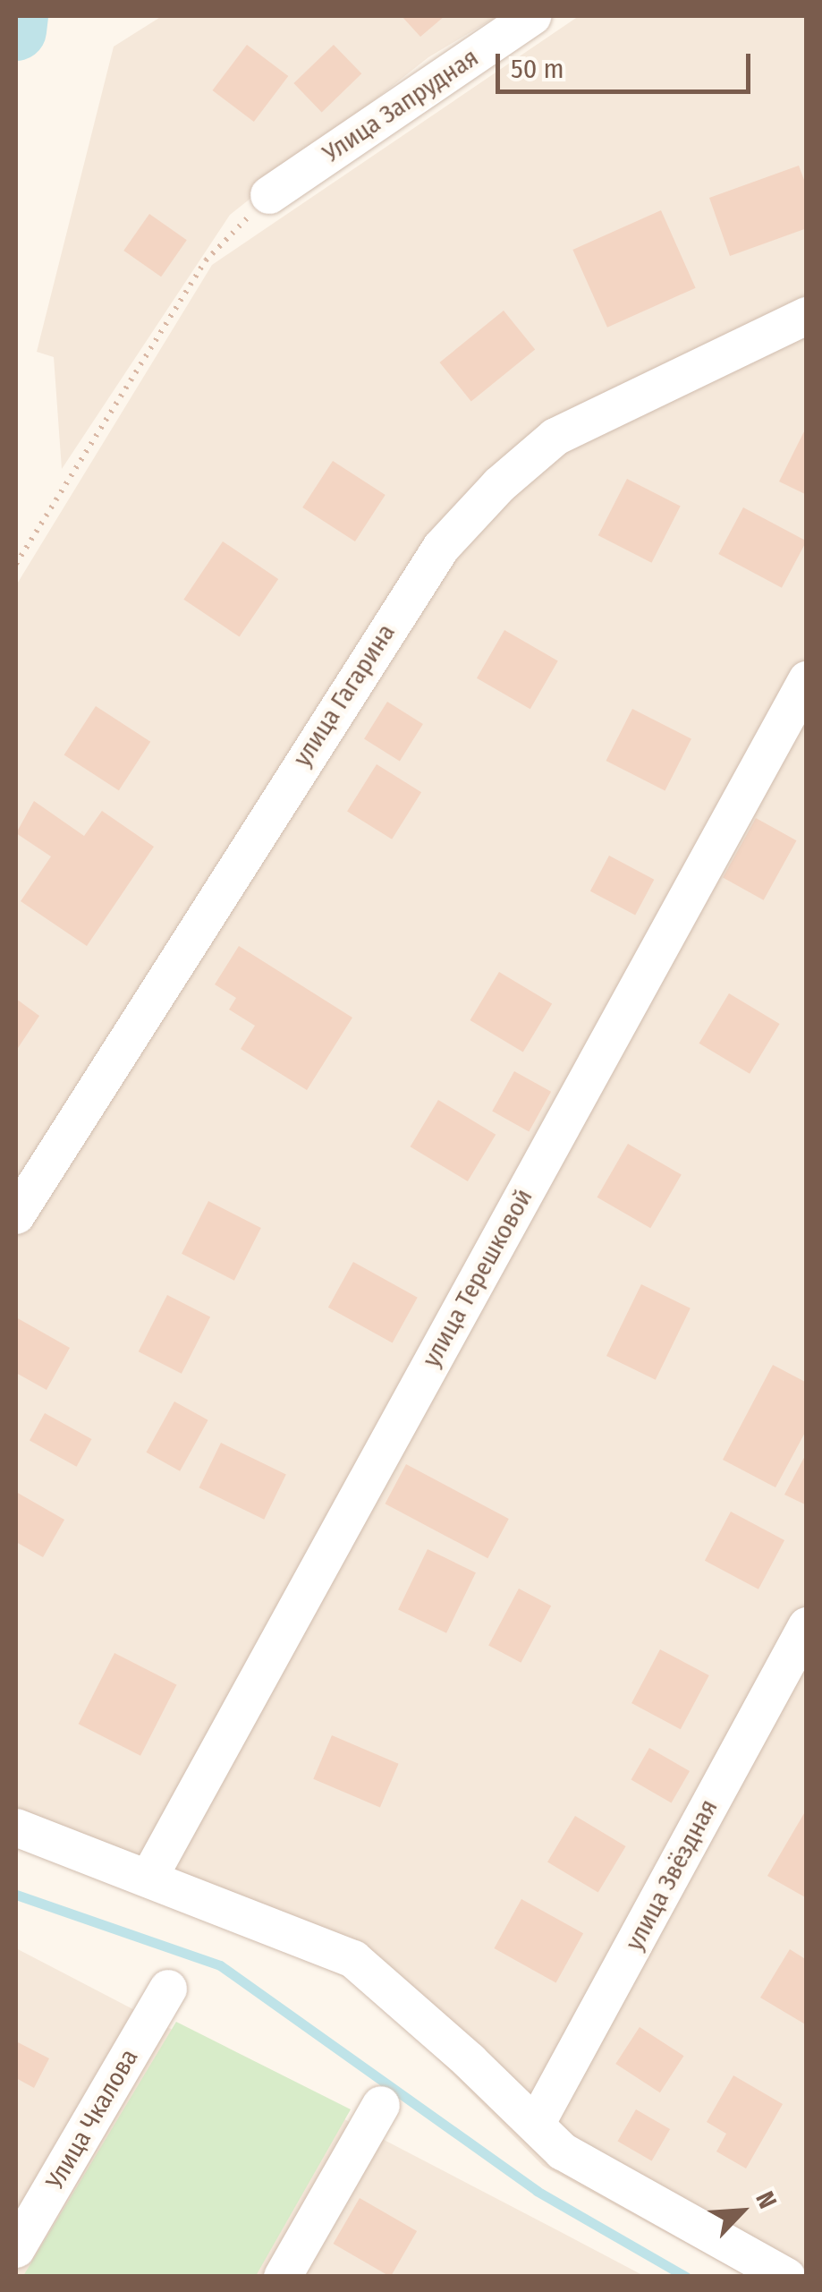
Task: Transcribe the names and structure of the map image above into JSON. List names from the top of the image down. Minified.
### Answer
{"streets":{"street":["Улица Запрудная","улица Гагарина","улица Терешковой","улица Звёздная","Улица Чкалова"]},"scale_bar":"50 m","north":"top right"}
